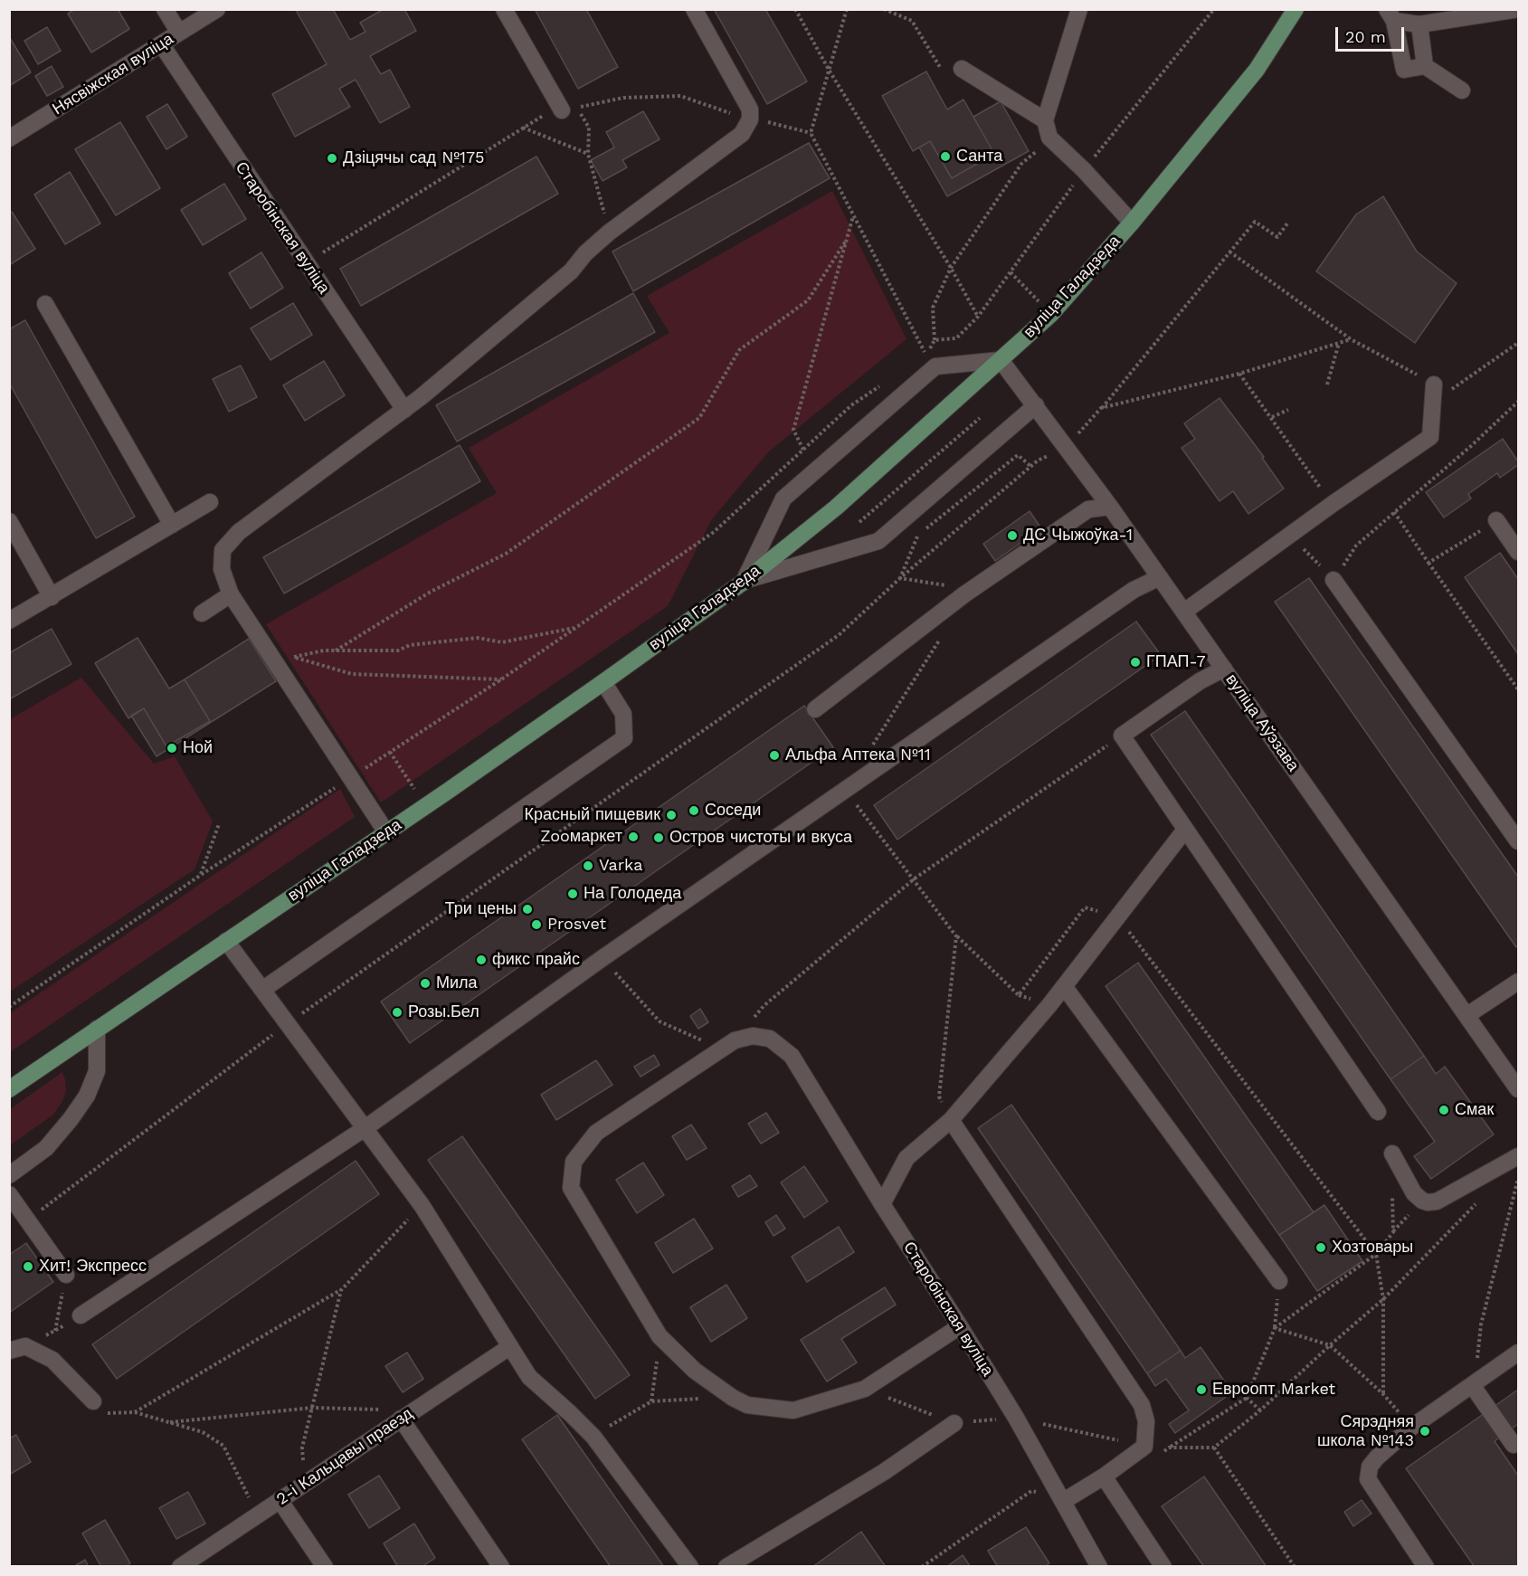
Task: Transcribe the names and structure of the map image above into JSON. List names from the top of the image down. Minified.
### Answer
{"streets":{"main road":["вуліца Галадзеда"],"street":["Нясвіжская вуліца","Старобінская вуліца","вуліца Аўэзава","2-і Кальцавы праезд"]},"crossings":[["Нясвіжская вуліца","Старобінская вуліца"],["вуліца Галадзеда","вуліца Аўэзава"]],"places":["Санта","Дзіцячы сад №175","ДС Чыжоўка-1","ГПАП-7","Ной","Альфа Аптека №11","Соседи","Красный пищевик","Zooмаркет","Остров чистоты и вкуса","Varka","На Голодеда","Три цены","Prosvet","фикс прайс","Мила","Розы.Бел","Смак","Хозтовары","Хит! Экспресс","Евроопт Market","Сярэдняя школа №143"],"scale_bar":"20 m"}
